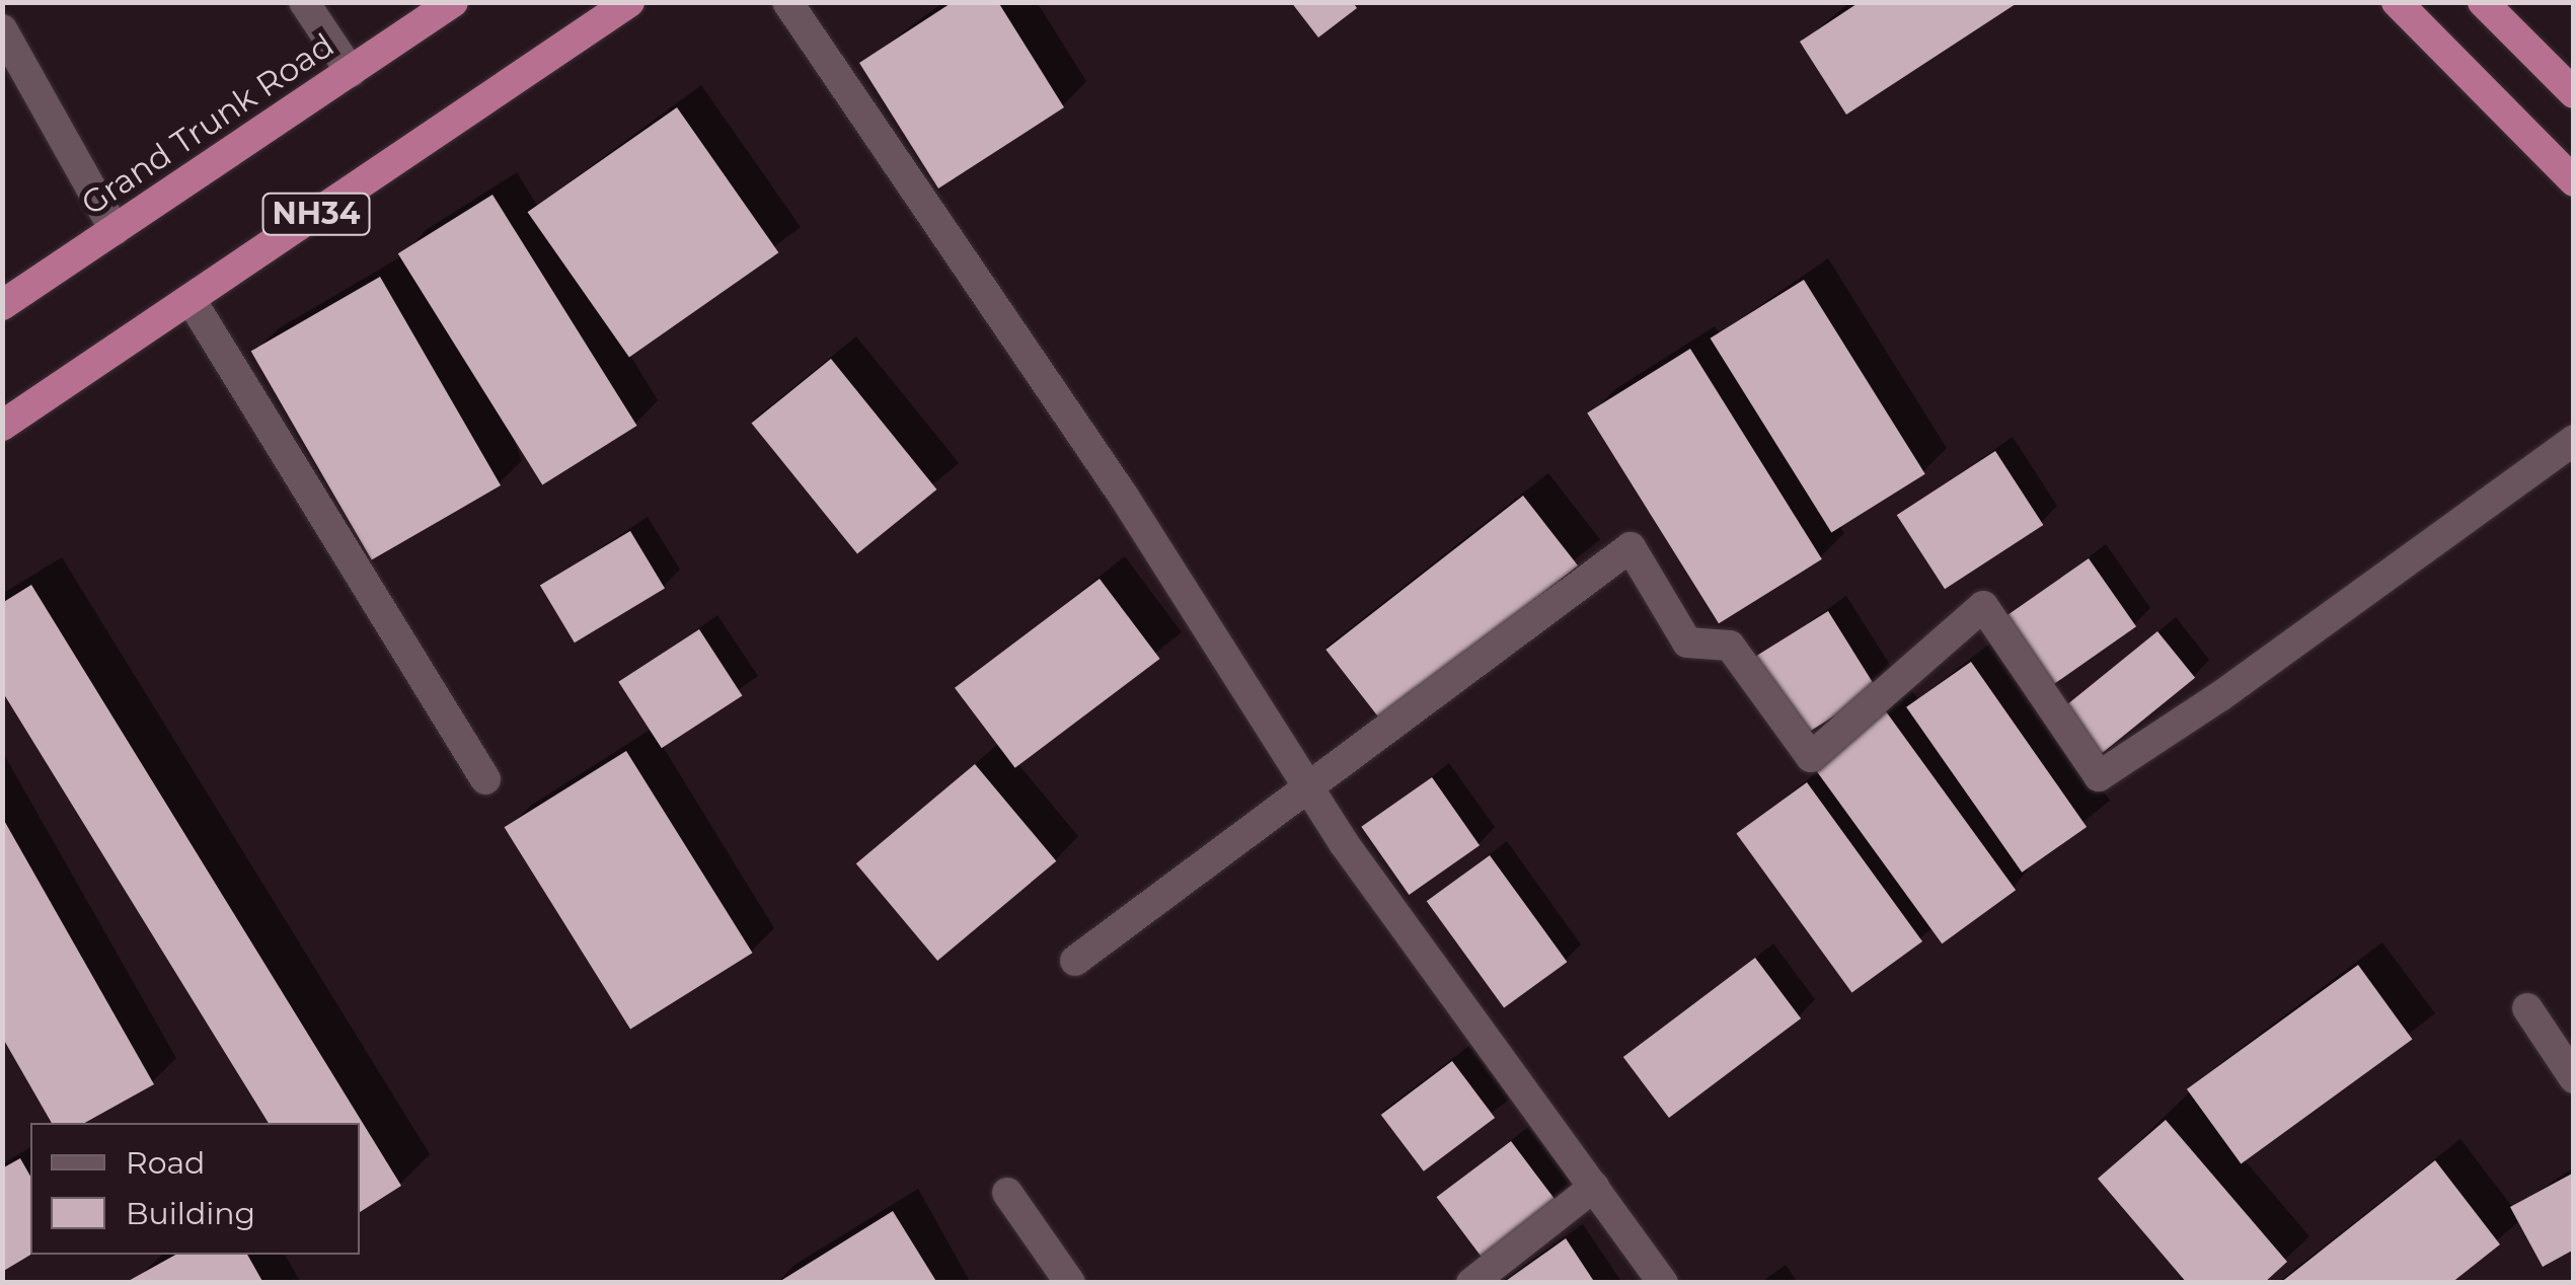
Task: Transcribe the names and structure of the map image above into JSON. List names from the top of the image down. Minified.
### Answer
{"streets":{"highway":["Grand Trunk Road","NH34"]},"legend":["Road","Building"]}
